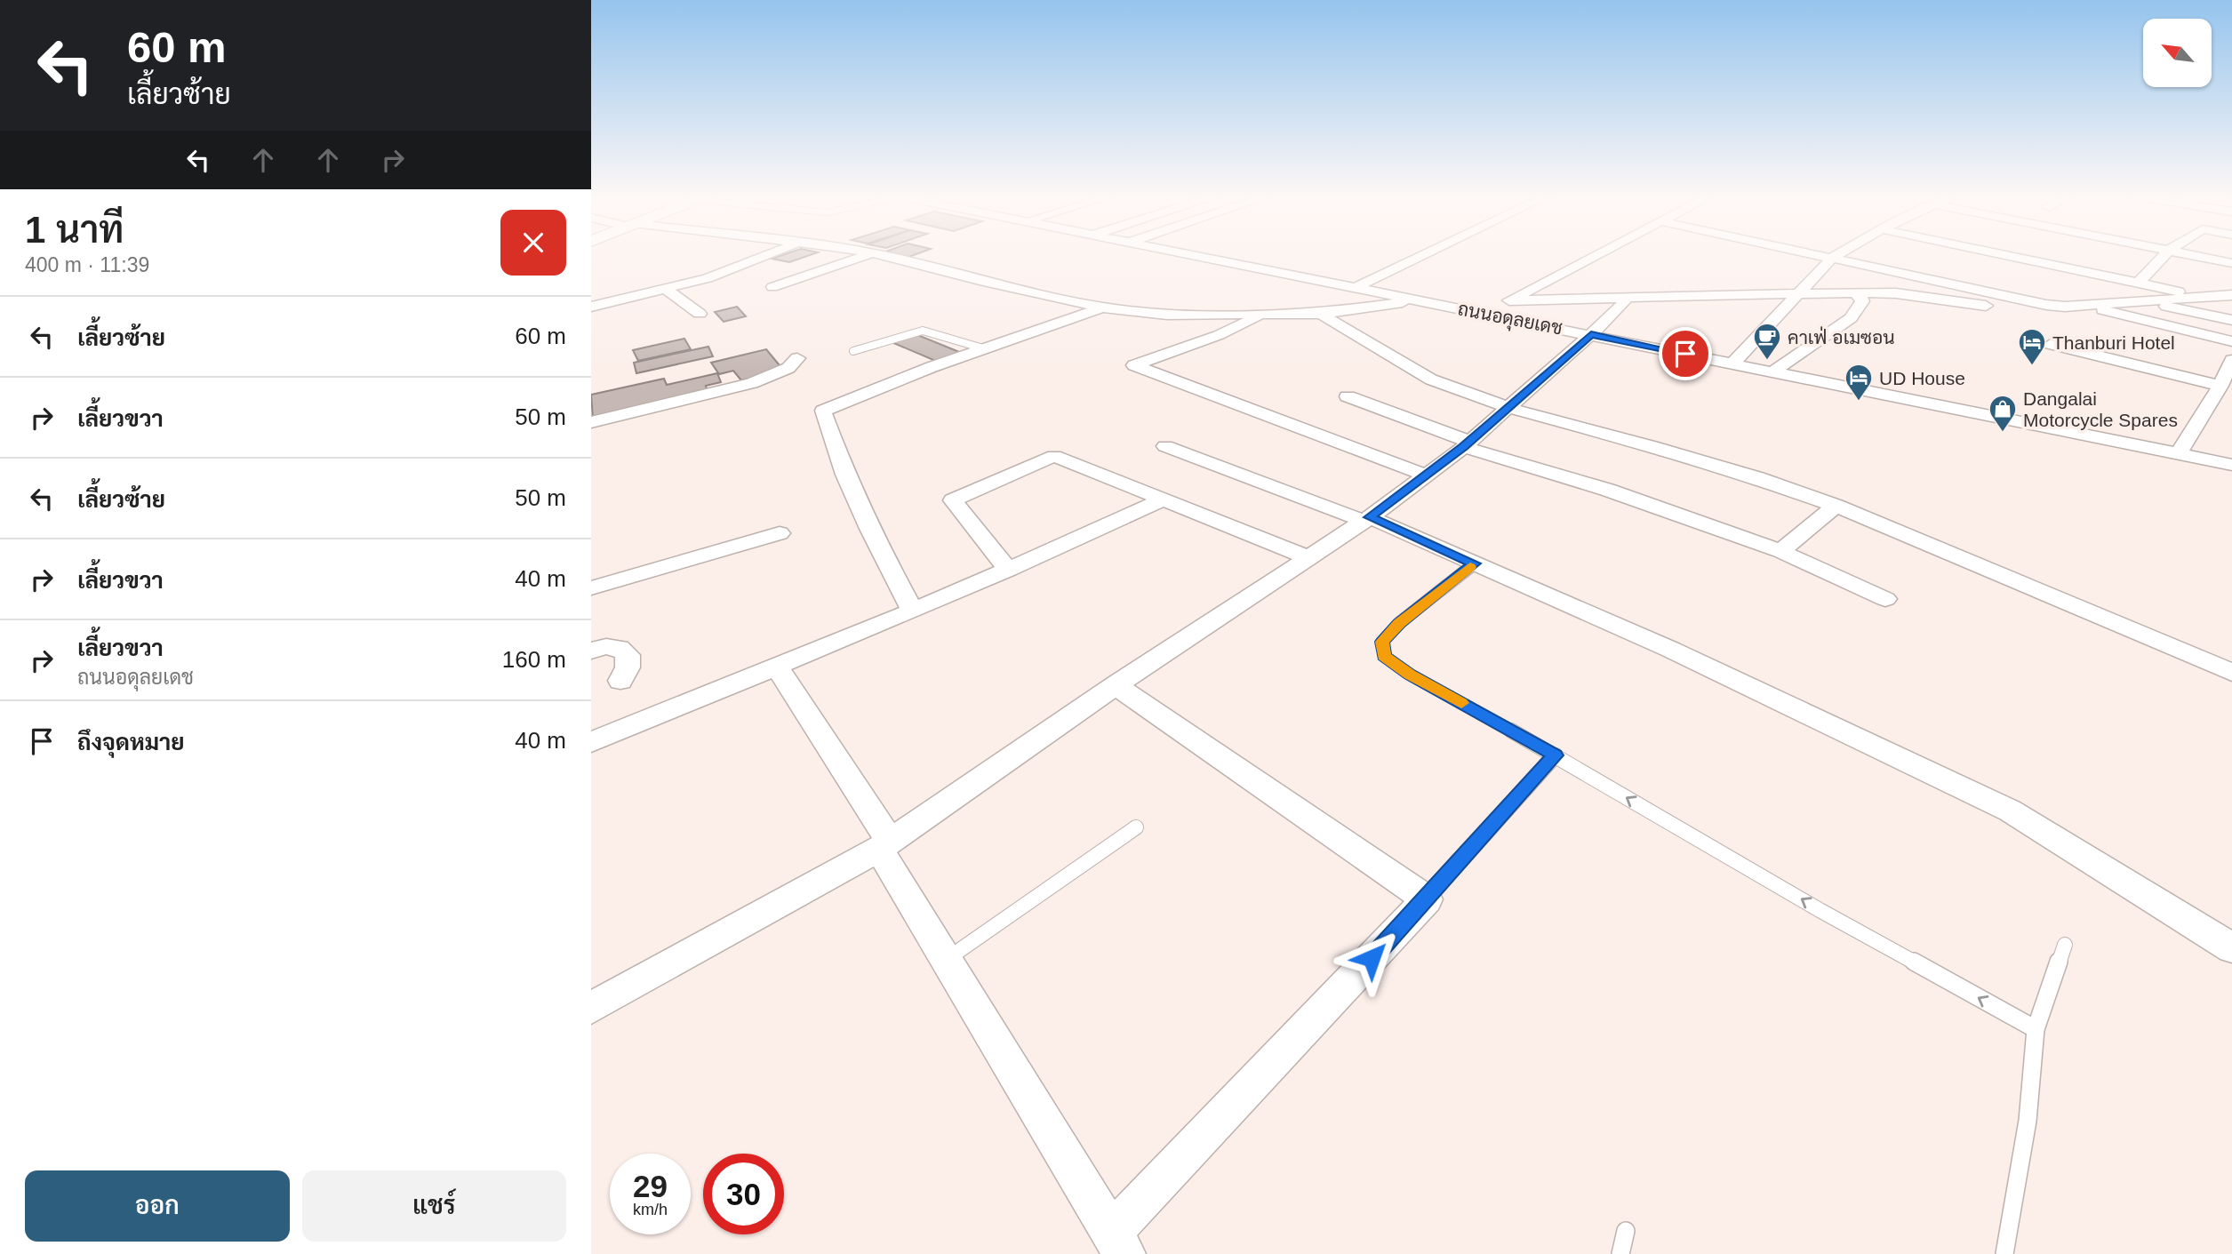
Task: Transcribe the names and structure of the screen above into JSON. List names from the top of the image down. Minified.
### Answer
{"streets":{"street":["ถนนอดุลยเดช"]},"places":{"cafe":["คาเฟ่ อเมซอน"],"hotel":["Thanburi Hotel","UD House"],"shop":["Dangalai Motorcycle Spares"]},"north":"top left","page":{"turn":["60 m","เลี้ยวซ้าย"],"heading":["1 นาที","400 m · 11:39"],"list":[{"name":"เลี้ยวซ้าย","value":"60 m"},{"name":"เลี้ยวขวา","value":"50 m"},{"name":"เลี้ยวซ้าย","value":"50 m"},{"name":"เลี้ยวขวา","value":"40 m"},{"name":"เลี้ยวขวา","note":"ถนนอดุลยเดช","value":"160 m"},{"name":"ถึงจุดหมาย","value":"40 m"}],"speed":"29 km/h","limit":"30","buttons":["ออก","แชร์"]}}
